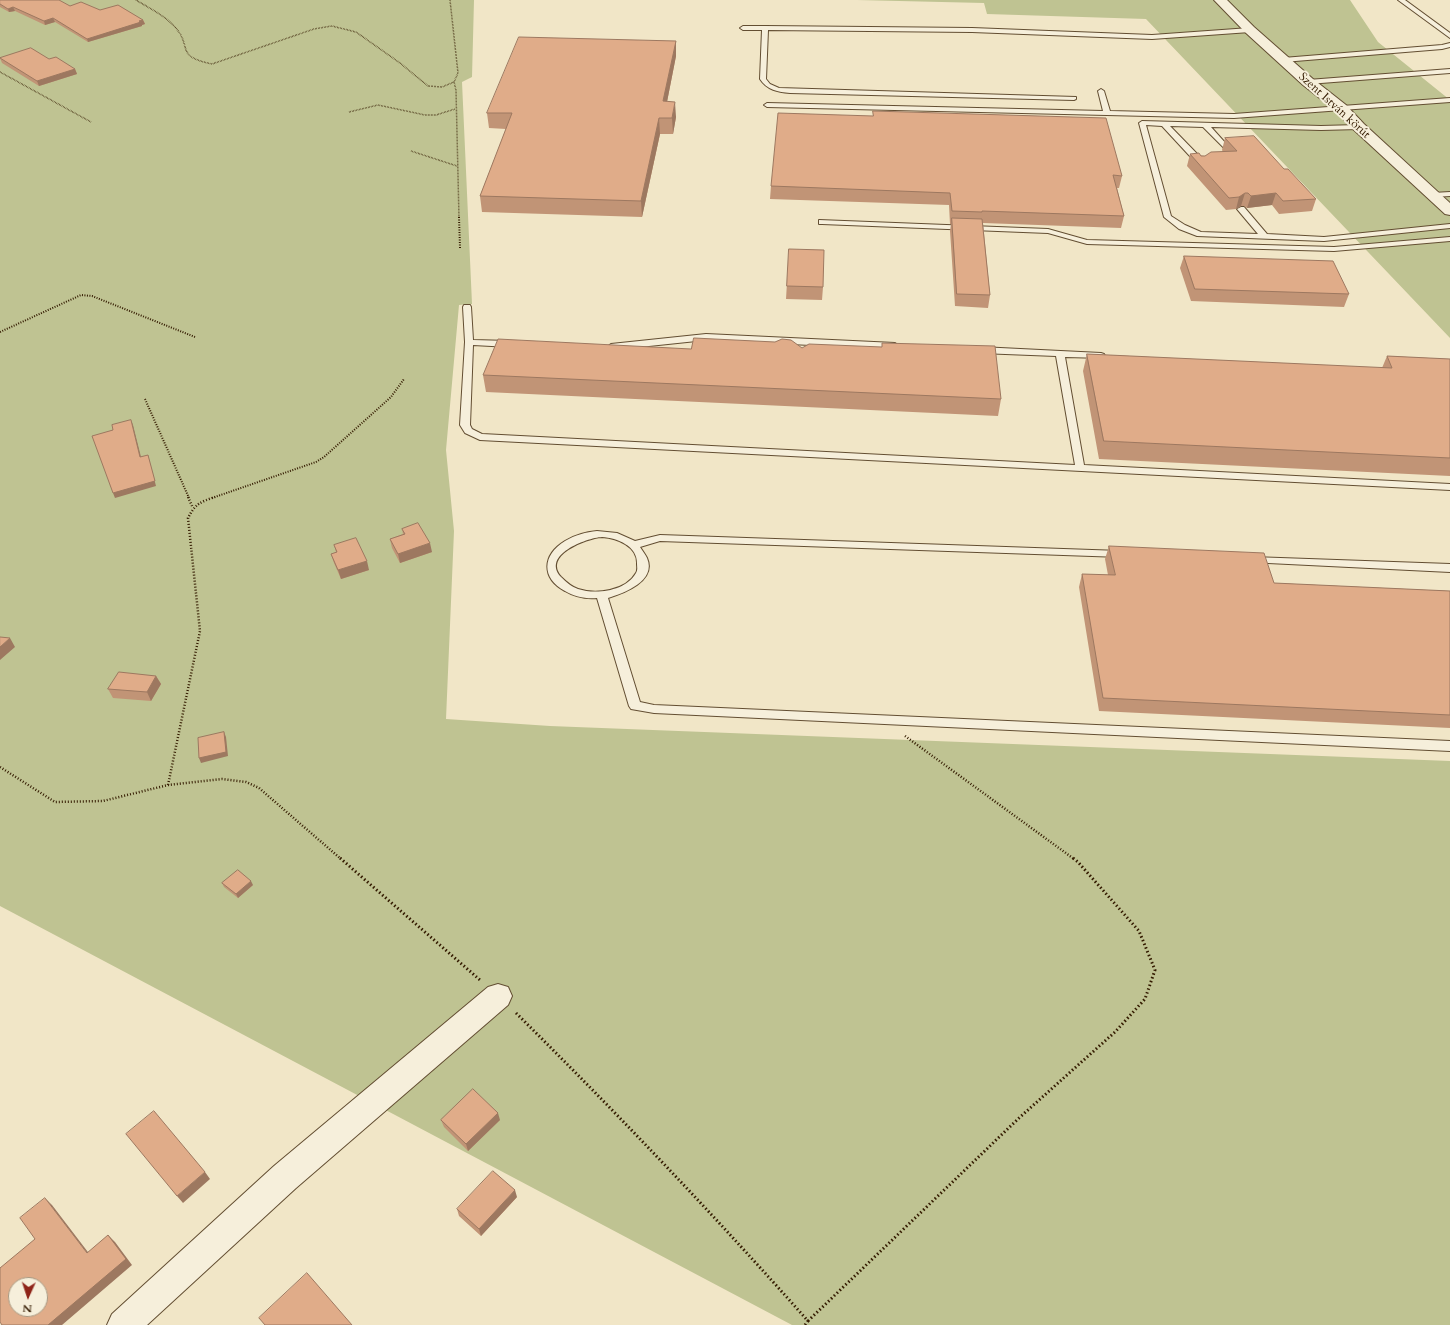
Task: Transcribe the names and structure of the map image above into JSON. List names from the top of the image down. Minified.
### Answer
{"streets":{"street":["Szent István körút"]},"north":"bottom"}
